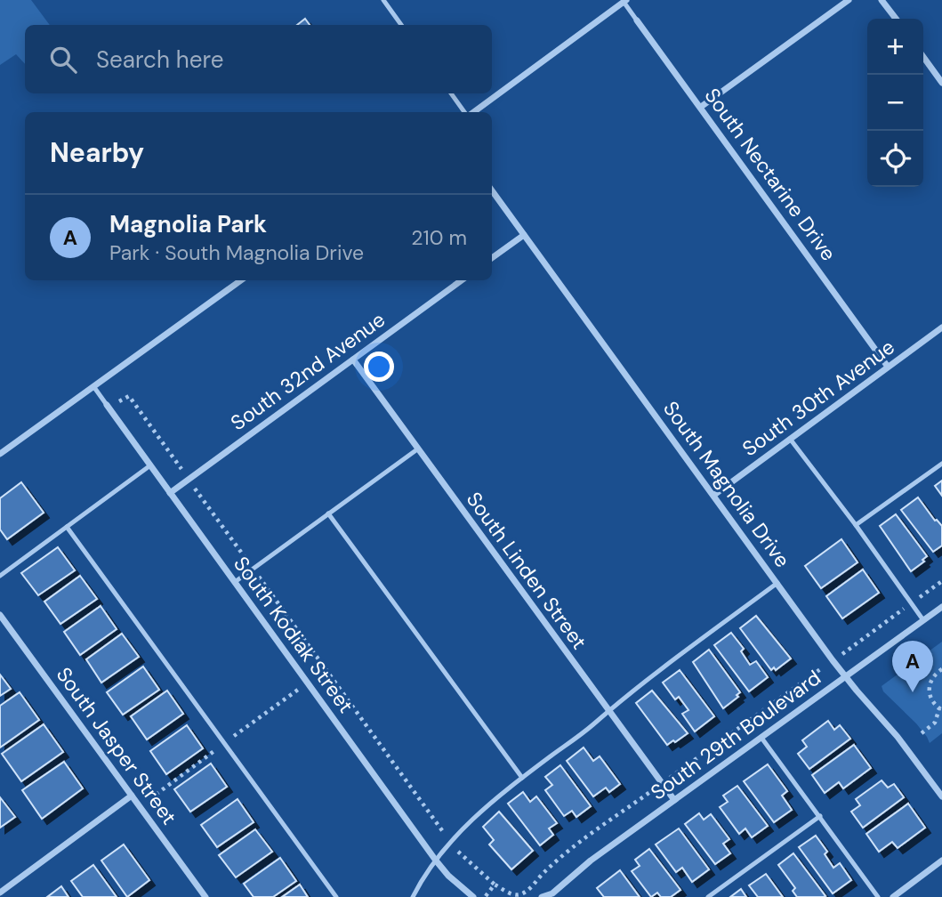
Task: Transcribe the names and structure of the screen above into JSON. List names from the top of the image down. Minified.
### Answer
{"streets":{"street":["South Nectarine Drive","South 32nd Avenue","South 30th Avenue","South Magnolia Drive","South Linden Street","South Kodiak Street","South 29th Boulevard","South Jasper Street"]},"crossings":[["South Nectarine Drive","South 30th Avenue"],["South 32nd Avenue","South Linden Street"],["South 32nd Avenue","South Kodiak Street"],["South 30th Avenue","South Magnolia Drive"],["South Magnolia Drive","South 29th Boulevard"],["South Linden Street","South 29th Boulevard"]],"page":{"map_buttons":["+","−"],"search":"Search here","heading":"Nearby","list":[{"mark":"A","name":"Magnolia Park","note":"Park · South Magnolia Drive","value":"210 m"}],"pins":"A"}}
